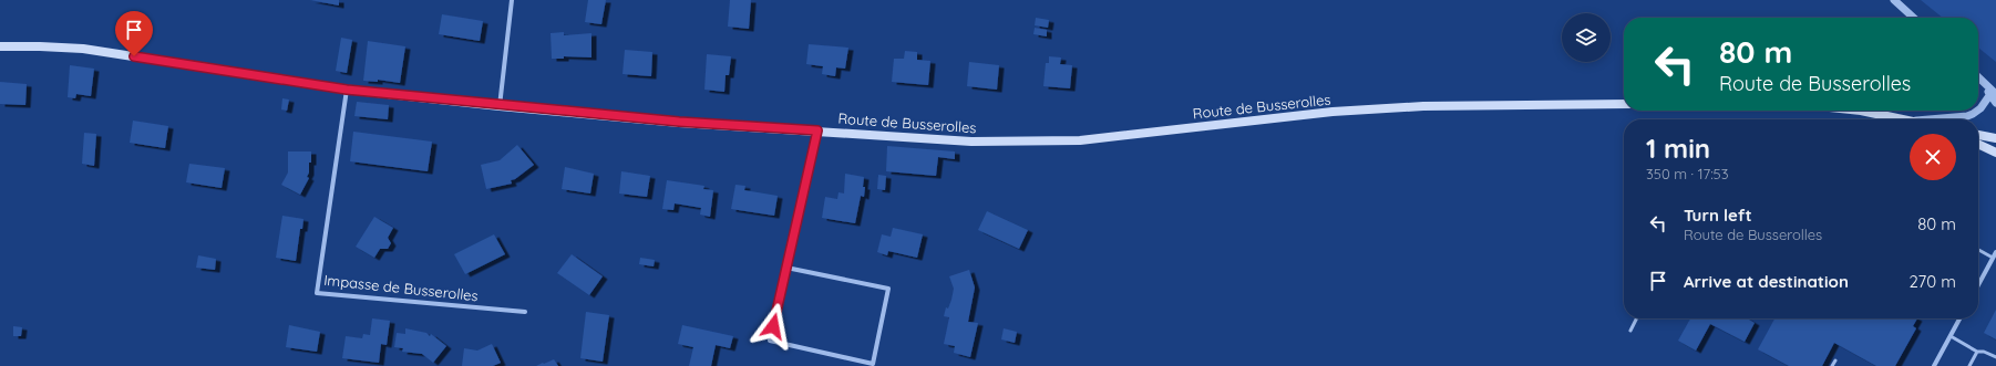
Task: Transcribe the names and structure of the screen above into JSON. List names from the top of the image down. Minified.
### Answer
{"streets":{"main road":["Route de Busserolles"],"street":["Impasse de Busserolles"]},"crossings":[["Route de Busserolles","Impasse de Busserolles"]],"page":{"turn":["80 m","Route de Busserolles"],"heading":["1 min","350 m · 17:53"],"list":[{"name":"Turn left","note":"Route de Busserolles","value":"80 m"},{"name":"Arrive at destination","value":"270 m"}]}}
